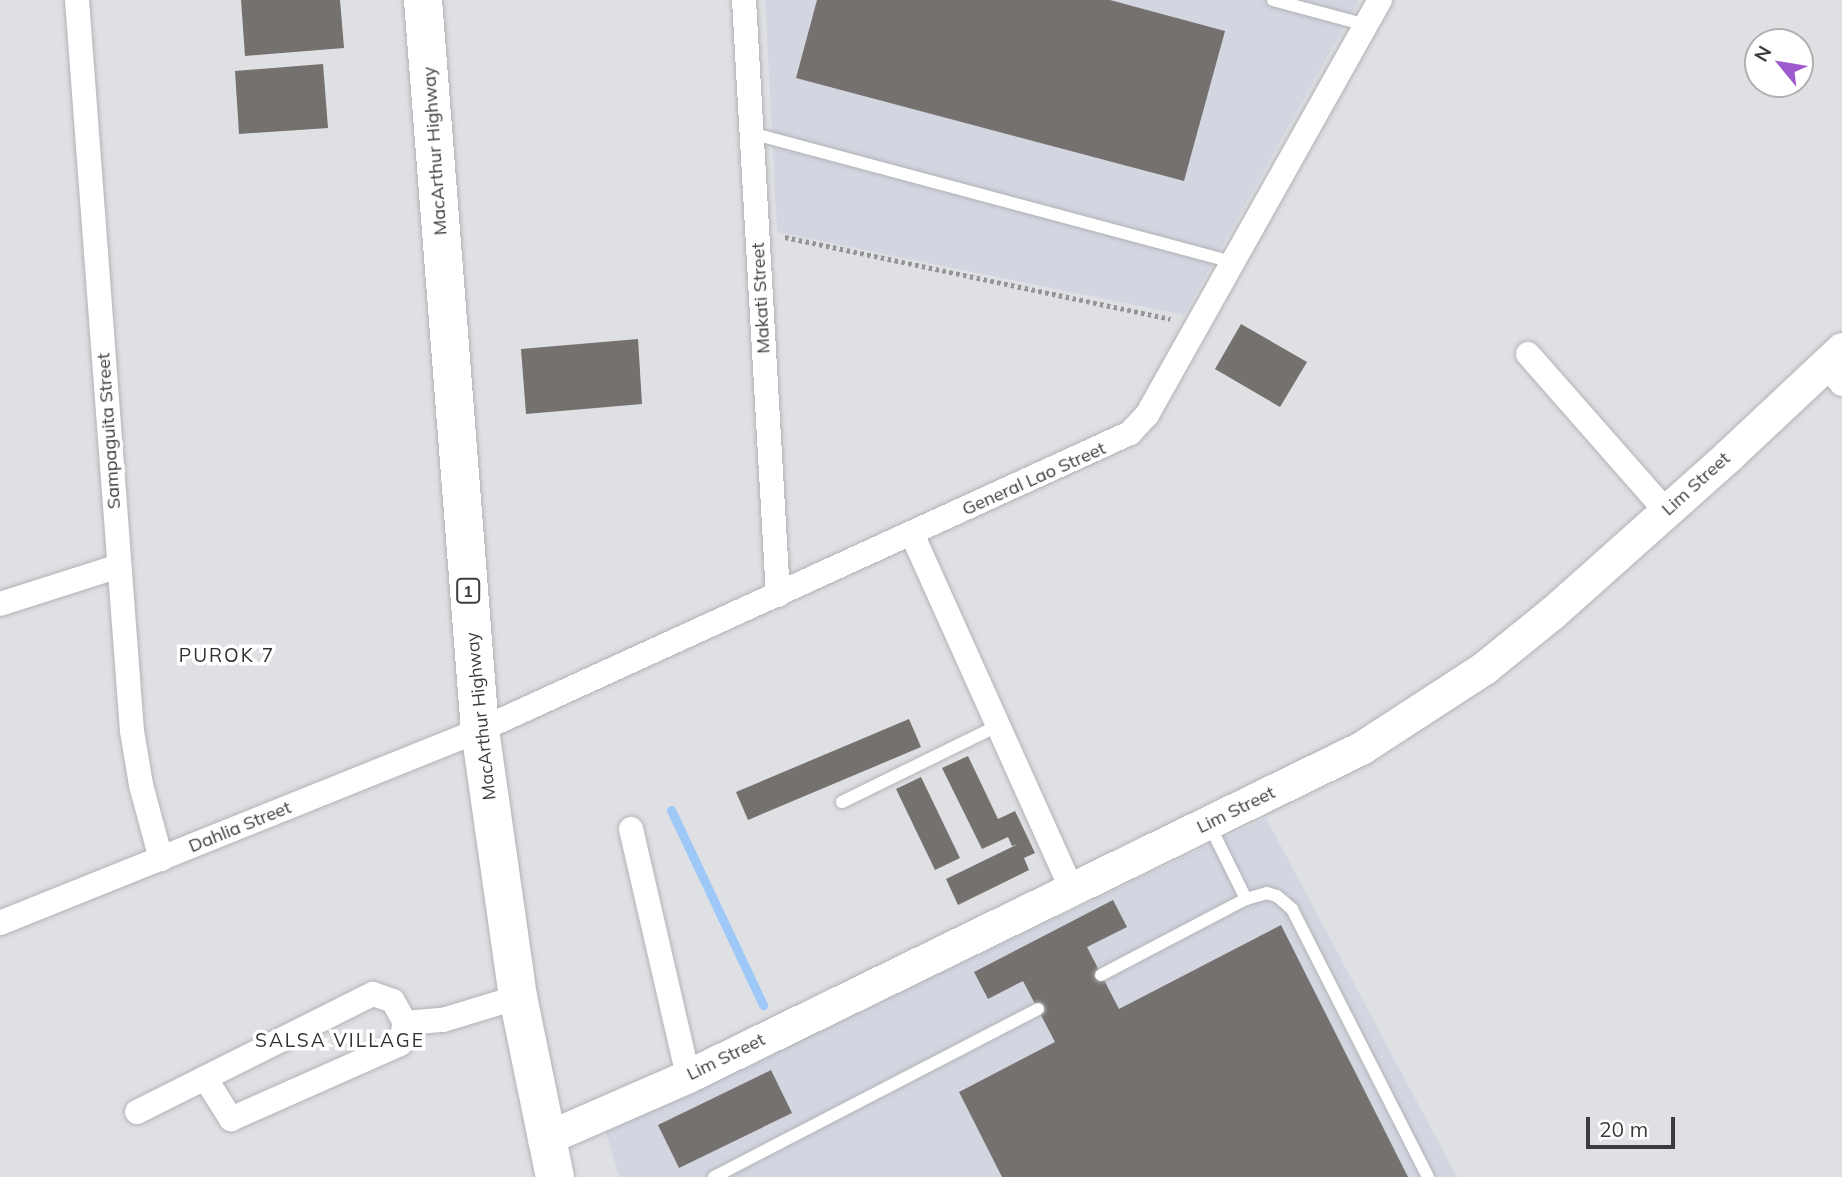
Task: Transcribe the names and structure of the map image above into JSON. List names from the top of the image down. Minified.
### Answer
{"streets":{"highway":["MacArthur Highway","1"],"street":["Makati Street","Sampaguita Street","General Lao Street","Lim Street","Dahlia Street"]},"crossings":[["MacArthur Highway","General Lao Street"],["MacArthur Highway","Lim Street"],["MacArthur Highway","Dahlia Street"],["Makati Street","General Lao Street"],["Sampaguita Street","Dahlia Street"],["General Lao Street","Dahlia Street"]],"districts":["PUROK 7","SALSA VILLAGE"],"scale_bar":"20 m","north":"top left"}
